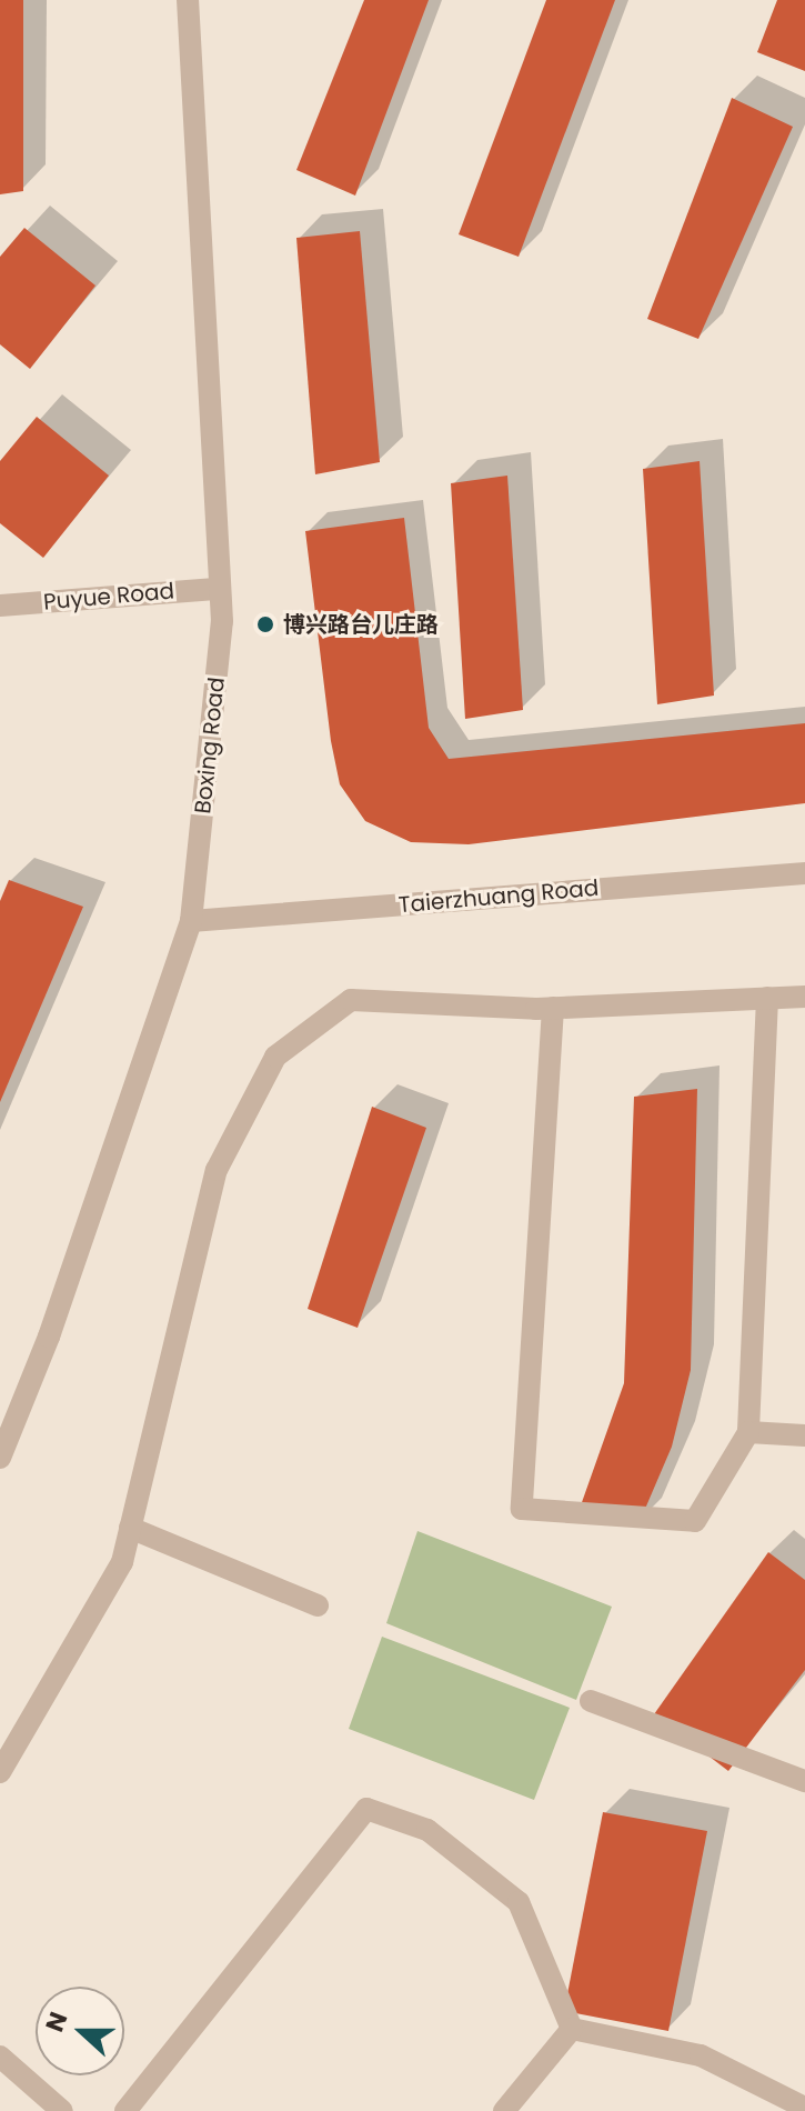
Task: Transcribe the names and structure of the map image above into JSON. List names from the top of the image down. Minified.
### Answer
{"streets":{"street":["Puyue Road","Boxing Road","Taierzhuang Road"]},"crossings":[["Puyue Road","Boxing Road"],["Boxing Road","Taierzhuang Road"]],"places":["博兴路台儿庄路"],"north":"left"}
